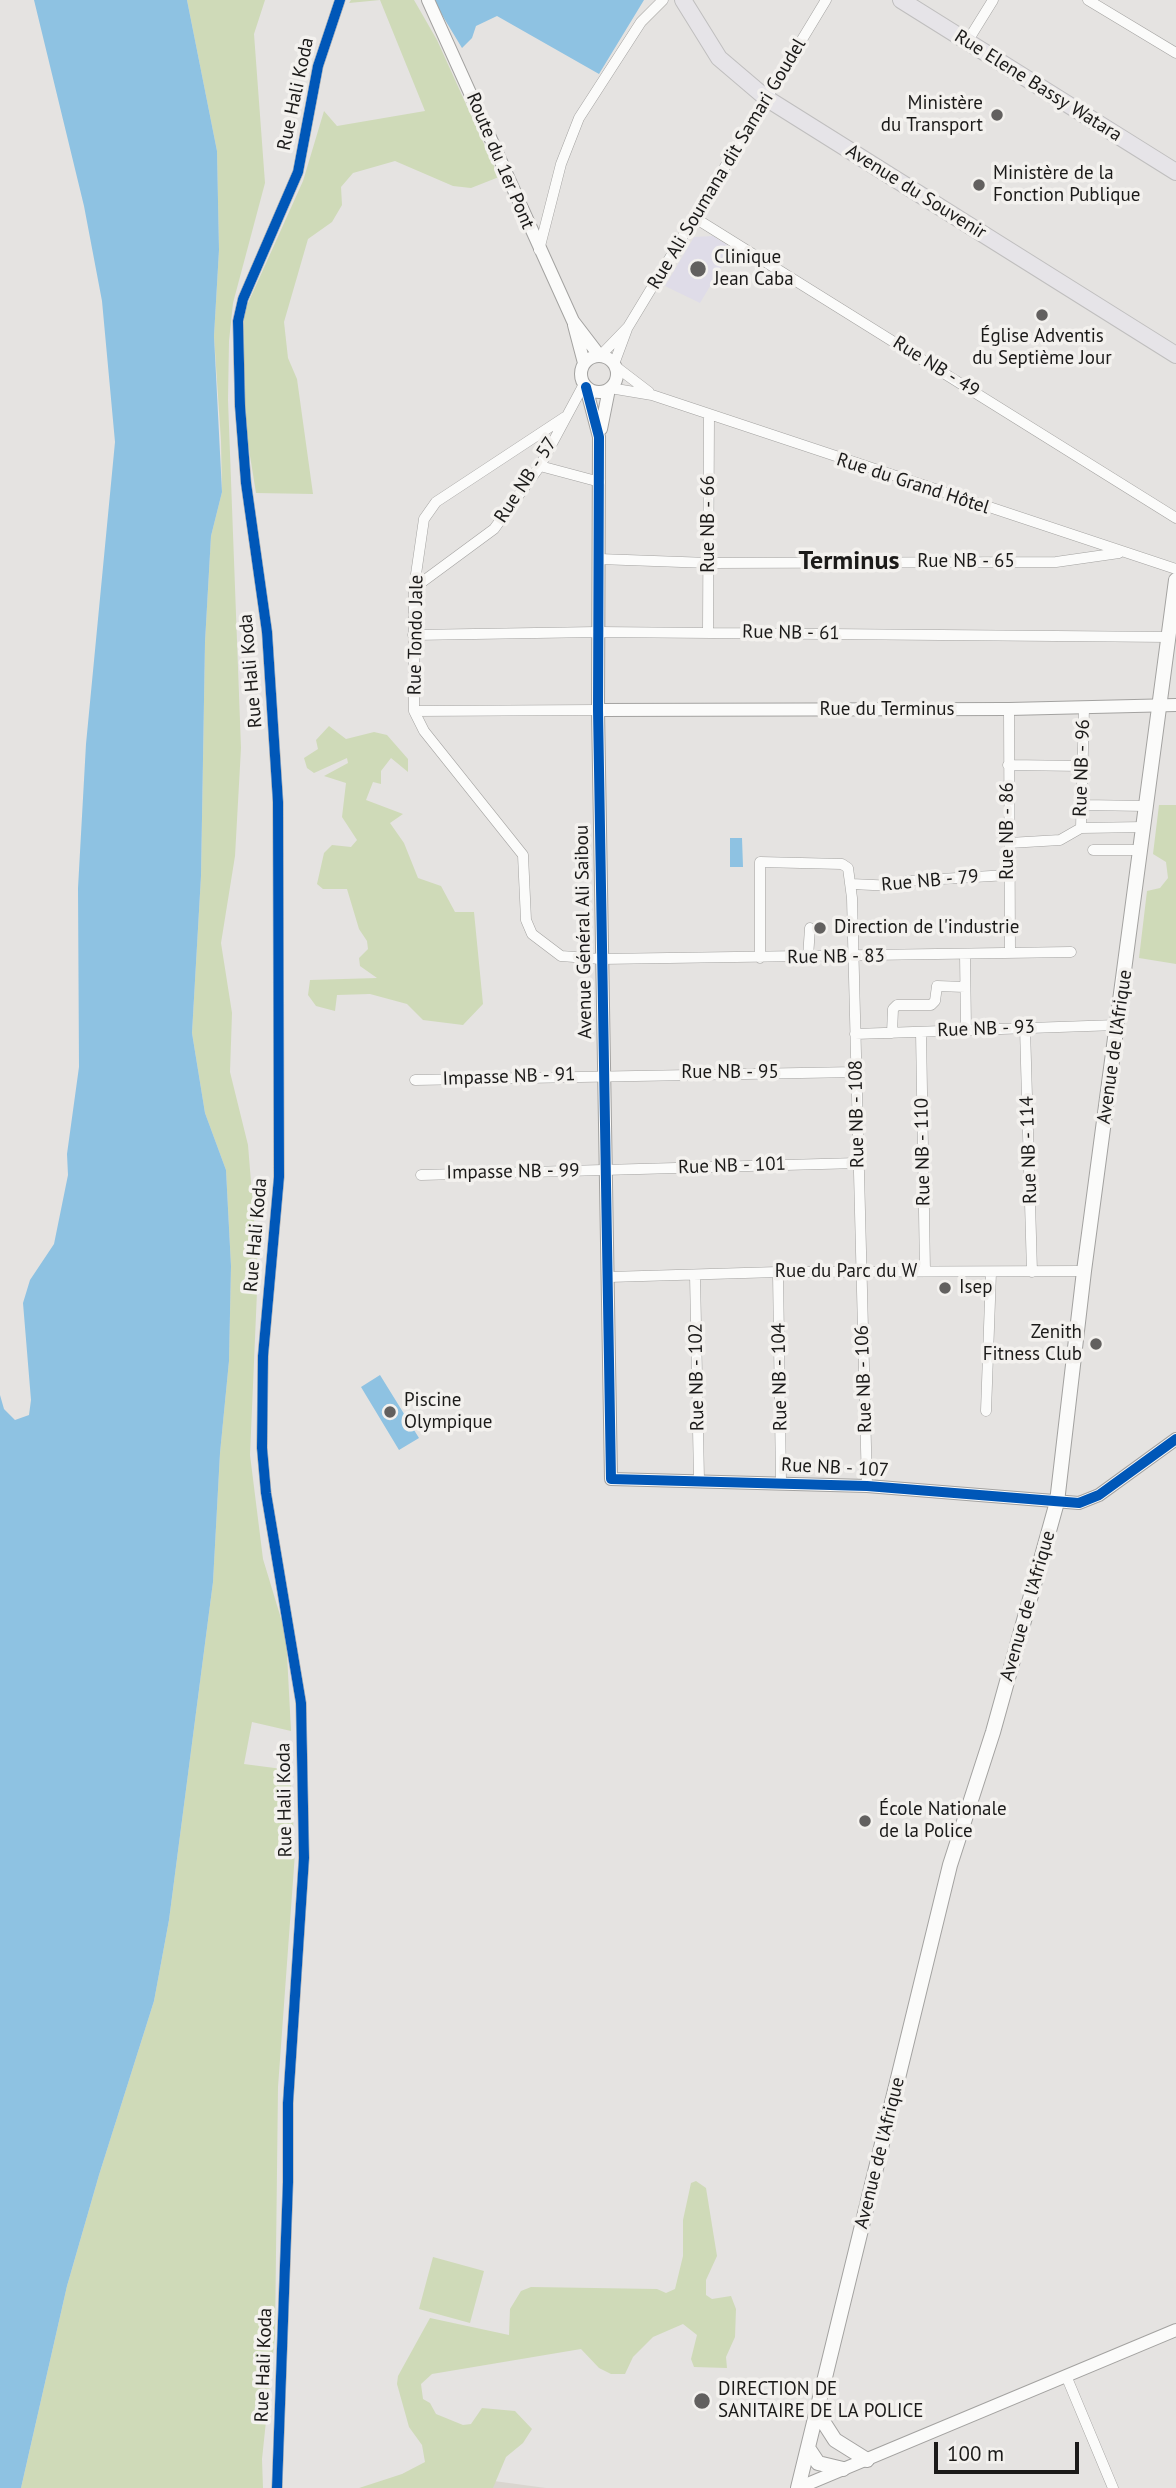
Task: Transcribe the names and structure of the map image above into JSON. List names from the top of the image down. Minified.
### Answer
{"streets":{"main road":["Rue Elene Bassy Watara","Avenue du Souvenir","Avenue de l'Afrique"],"street":["Rue Hali Koda","Route du 1er Pont","Rue Ali Soumana dit Samari Goudel","Rue NB - 49","Rue NB - 57","Rue du Grand Hôtel","Rue NB - 66","Rue NB - 65","Rue NB - 61","Rue Tondo Jale","Rue du Terminus","Rue NB - 96","Rue NB - 86","Rue NB - 79","Avenue Général Ali Saibou","Rue NB - 83","Rue NB - 93","Rue NB - 95","Impasse NB - 91","Rue NB - 108","Rue NB - 114","Rue NB - 110","Rue NB - 101","Impasse NB - 99","Rue du Parc du W","Rue NB - 102","Rue NB - 104","Rue NB - 106","Rue NB - 107"]},"crossings":[["Route du 1er Pont","Rue Ali Soumana dit Samari Goudel"],["Route du 1er Pont","Rue du Grand Hôtel"],["Route du 1er Pont","Rue Tondo Jale"],["Route du 1er Pont","Avenue Général Ali Saibou"],["Rue Ali Soumana dit Samari Goudel","Avenue du Souvenir"],["Rue Ali Soumana dit Samari Goudel","Rue NB - 49"],["Rue Ali Soumana dit Samari Goudel","Rue du Grand Hôtel"],["Rue Ali Soumana dit Samari Goudel","Rue Tondo Jale"],["Rue Ali Soumana dit Samari Goudel","Avenue Général Ali Saibou"],["Rue NB - 57","Rue Tondo Jale"],["Rue du Grand Hôtel","Rue NB - 66"],["Rue du Grand Hôtel","Rue NB - 65"],["Rue du Grand Hôtel","Rue Tondo Jale"],["Rue du Grand Hôtel","Avenue Général Ali Saibou"],["Rue NB - 66","Rue NB - 65"],["Rue NB - 66","Rue NB - 61"],["Rue NB - 65","Avenue Général Ali Saibou"],["Rue NB - 61","Rue Tondo Jale"],["Rue NB - 61","Avenue Général Ali Saibou"],["Rue NB - 61","Avenue de l'Afrique"],["Rue Tondo Jale","Avenue Général Ali Saibou"],["Rue Tondo Jale","Rue NB - 83"],["Rue du Terminus","Rue NB - 96"],["Rue du Terminus","Rue NB - 86"],["Rue du Terminus","Avenue Général Ali Saibou"],["Rue du Terminus","Avenue de l'Afrique"],["Rue NB - 86","Rue NB - 79"],["Rue NB - 86","Rue NB - 83"],["Rue NB - 79","Rue NB - 108"],["Avenue Général Ali Saibou","Rue NB - 83"],["Avenue Général Ali Saibou","Rue NB - 95"],["Avenue Général Ali Saibou","Impasse NB - 91"],["Avenue Général Ali Saibou","Rue NB - 101"],["Avenue Général Ali Saibou","Impasse NB - 99"],["Avenue Général Ali Saibou","Rue du Parc du W"],["Avenue Général Ali Saibou","Rue NB - 107"],["Rue NB - 83","Rue NB - 108"],["Rue NB - 93","Avenue de l'Afrique"],["Rue NB - 93","Rue NB - 108"],["Rue NB - 93","Rue NB - 114"],["Rue NB - 93","Rue NB - 110"],["Avenue de l'Afrique","Rue du Parc du W"],["Avenue de l'Afrique","Rue NB - 107"],["Rue NB - 95","Impasse NB - 91"],["Rue NB - 95","Rue NB - 108"],["Rue NB - 108","Rue NB - 101"],["Rue NB - 108","Rue du Parc du W"],["Rue NB - 108","Rue NB - 106"],["Rue NB - 114","Rue du Parc du W"],["Rue NB - 110","Rue du Parc du W"],["Rue NB - 101","Impasse NB - 99"],["Rue du Parc du W","Rue NB - 102"],["Rue du Parc du W","Rue NB - 104"],["Rue du Parc du W","Rue NB - 106"],["Rue NB - 102","Rue NB - 107"],["Rue NB - 104","Rue NB - 107"],["Rue NB - 106","Rue NB - 107"]],"districts":["Terminus"],"places":["Ministère du Transport","Ministère de la Fonction Publique","Clinique Jean Caba","Église Adventis du Septième Jour","Direction de l'industrie","Isep","Zenith Fitness Club","Piscine Olympique","École Nationale de la Police","DIRECTION DE SANITAIRE DE LA POLICE"],"scale_bar":"100 m"}
